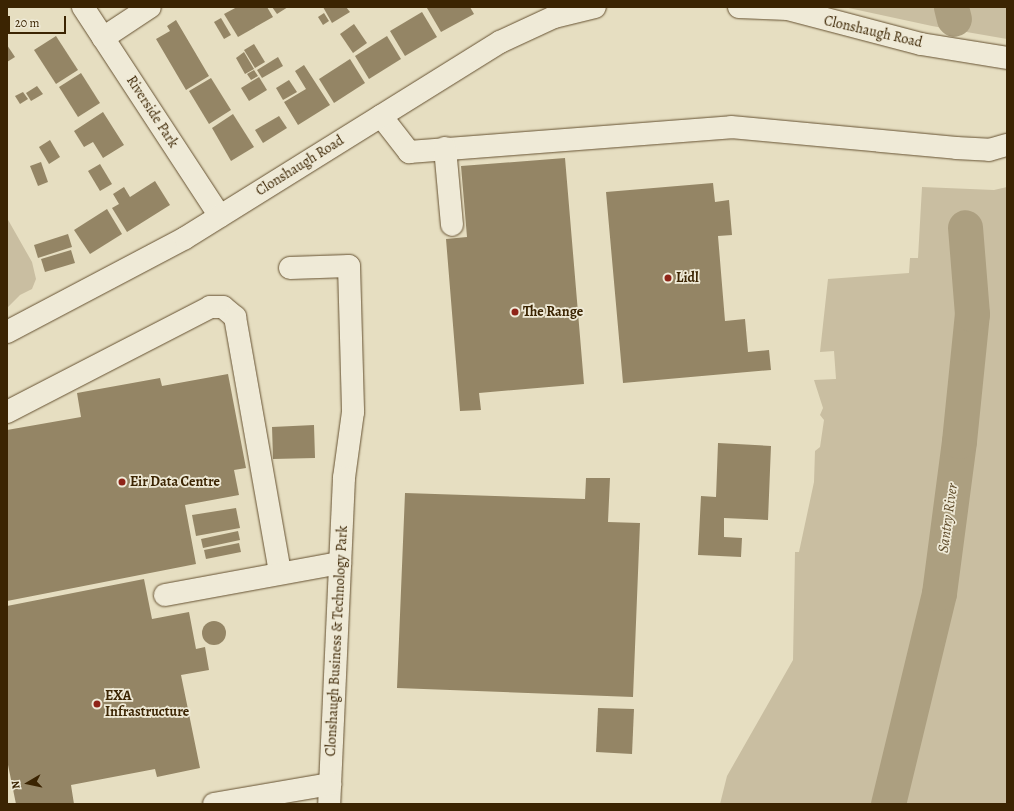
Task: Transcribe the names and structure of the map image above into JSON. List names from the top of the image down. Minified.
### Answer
{"streets":{"street":["Clonshaugh Road","Riverside Park","Clonshaugh Business & Technology Park"]},"crossings":[["Clonshaugh Road","Riverside Park"]],"water":["Santry River"],"places":["Lidl","The Range","Eir Data Centre","EXA Infrastructure"],"scale_bar":"20 m","north":"left"}
